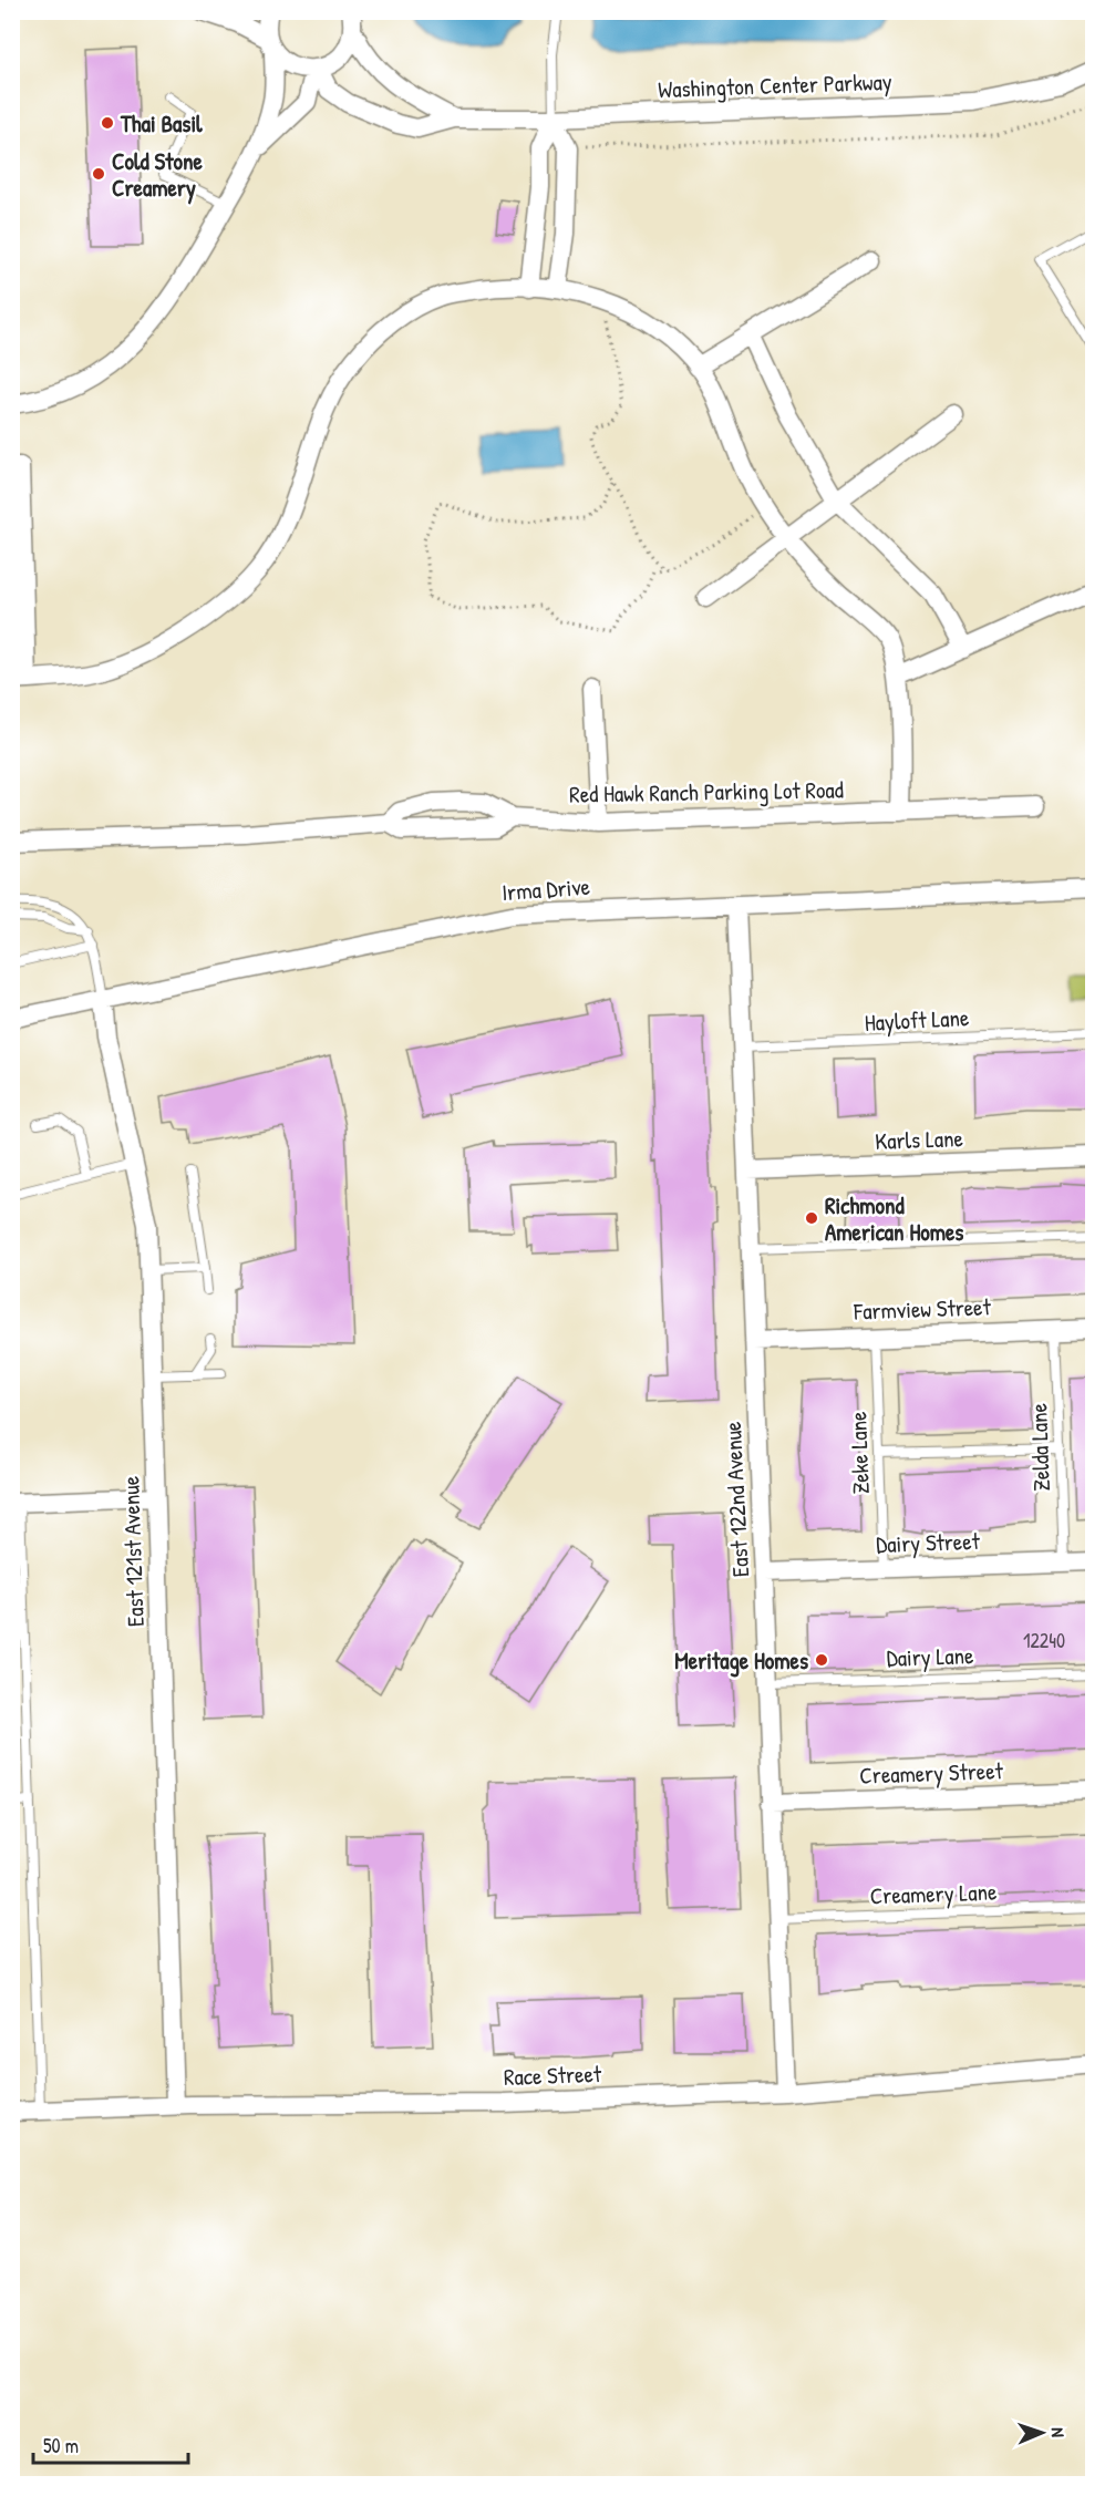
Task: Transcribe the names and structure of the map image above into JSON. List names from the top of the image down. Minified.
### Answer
{"streets":{"street":["Washington Center Parkway","Red Hawk Ranch Parking Lot Road","Irma Drive","Karls Lane","Farmview Street","East 122nd Avenue","Dairy Street","East 121st Avenue","Creamery Street","Race Street"],"lane":["Hayloft Lane","Zelda Lane","Zeke Lane","Dairy Lane","Creamery Lane"]},"crossings":[["Irma Drive","East 122nd Avenue"],["Irma Drive","East 121st Avenue"],["Hayloft Lane","East 122nd Avenue"],["Karls Lane","East 122nd Avenue"],["Farmview Street","Zelda Lane"],["Farmview Street","Zeke Lane"],["Farmview Street","East 122nd Avenue"],["Zelda Lane","Dairy Street"],["Zeke Lane","Dairy Street"],["East 122nd Avenue","Dairy Street"],["East 122nd Avenue","Dairy Lane"],["East 122nd Avenue","Creamery Street"],["East 122nd Avenue","Creamery Lane"],["East 122nd Avenue","Race Street"],["East 121st Avenue","Race Street"]],"places":["Thai Basil","Cold Stone Creamery","Richmond American Homes","Meritage Homes"],"house_numbers":["12240"],"scale_bar":"50 m","north":"right"}
